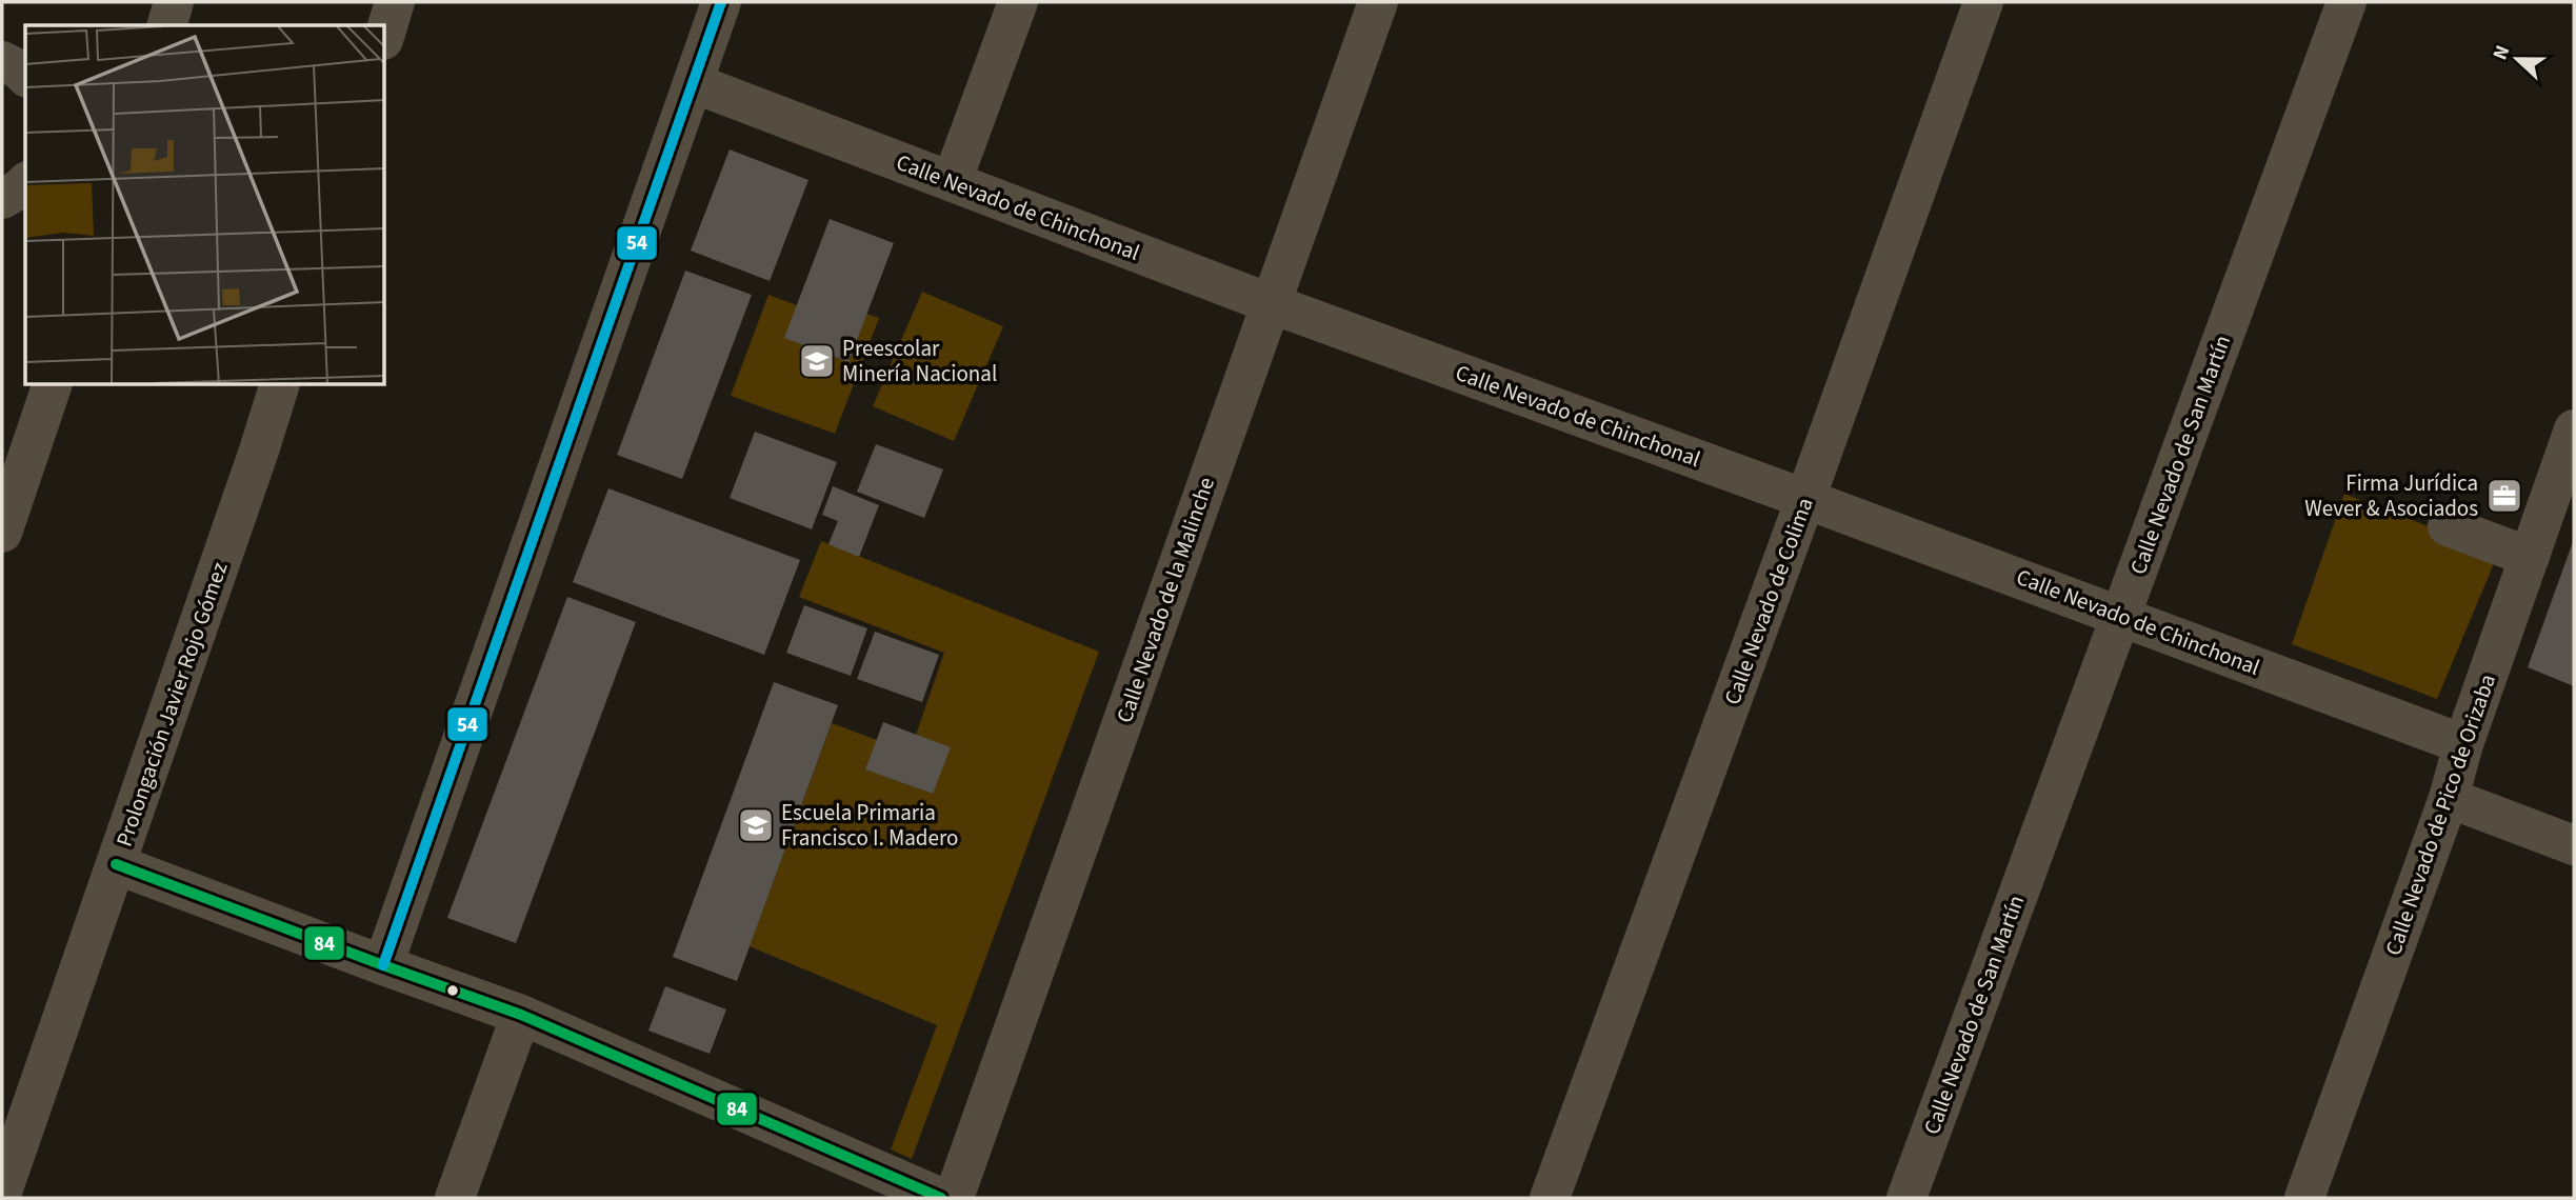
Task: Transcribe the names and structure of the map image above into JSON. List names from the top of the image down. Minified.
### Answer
{"streets":{"street":["Calle Nevado de Chinchonal","Calle Nevado de San Martín","Calle Nevado de la Malinche","Calle Nevado de Colima","Prolongación Javier Rojo Gómez","Calle Nevado de Pico de Orizaba"]},"crossings":[["Calle Nevado de Chinchonal","Calle Nevado de San Martín"],["Calle Nevado de Chinchonal","Calle Nevado de la Malinche"],["Calle Nevado de Chinchonal","Calle Nevado de Colima"],["Calle Nevado de Chinchonal","Calle Nevado de Pico de Orizaba"]],"places":{"school or university":["Preescolar Minería Nacional","Escuela Primaria Francisco I. Madero"],"office":["Firma Jurídica Wever & Asociados"]},"lines":["transit line 54","transit line 84"],"north":"left"}
